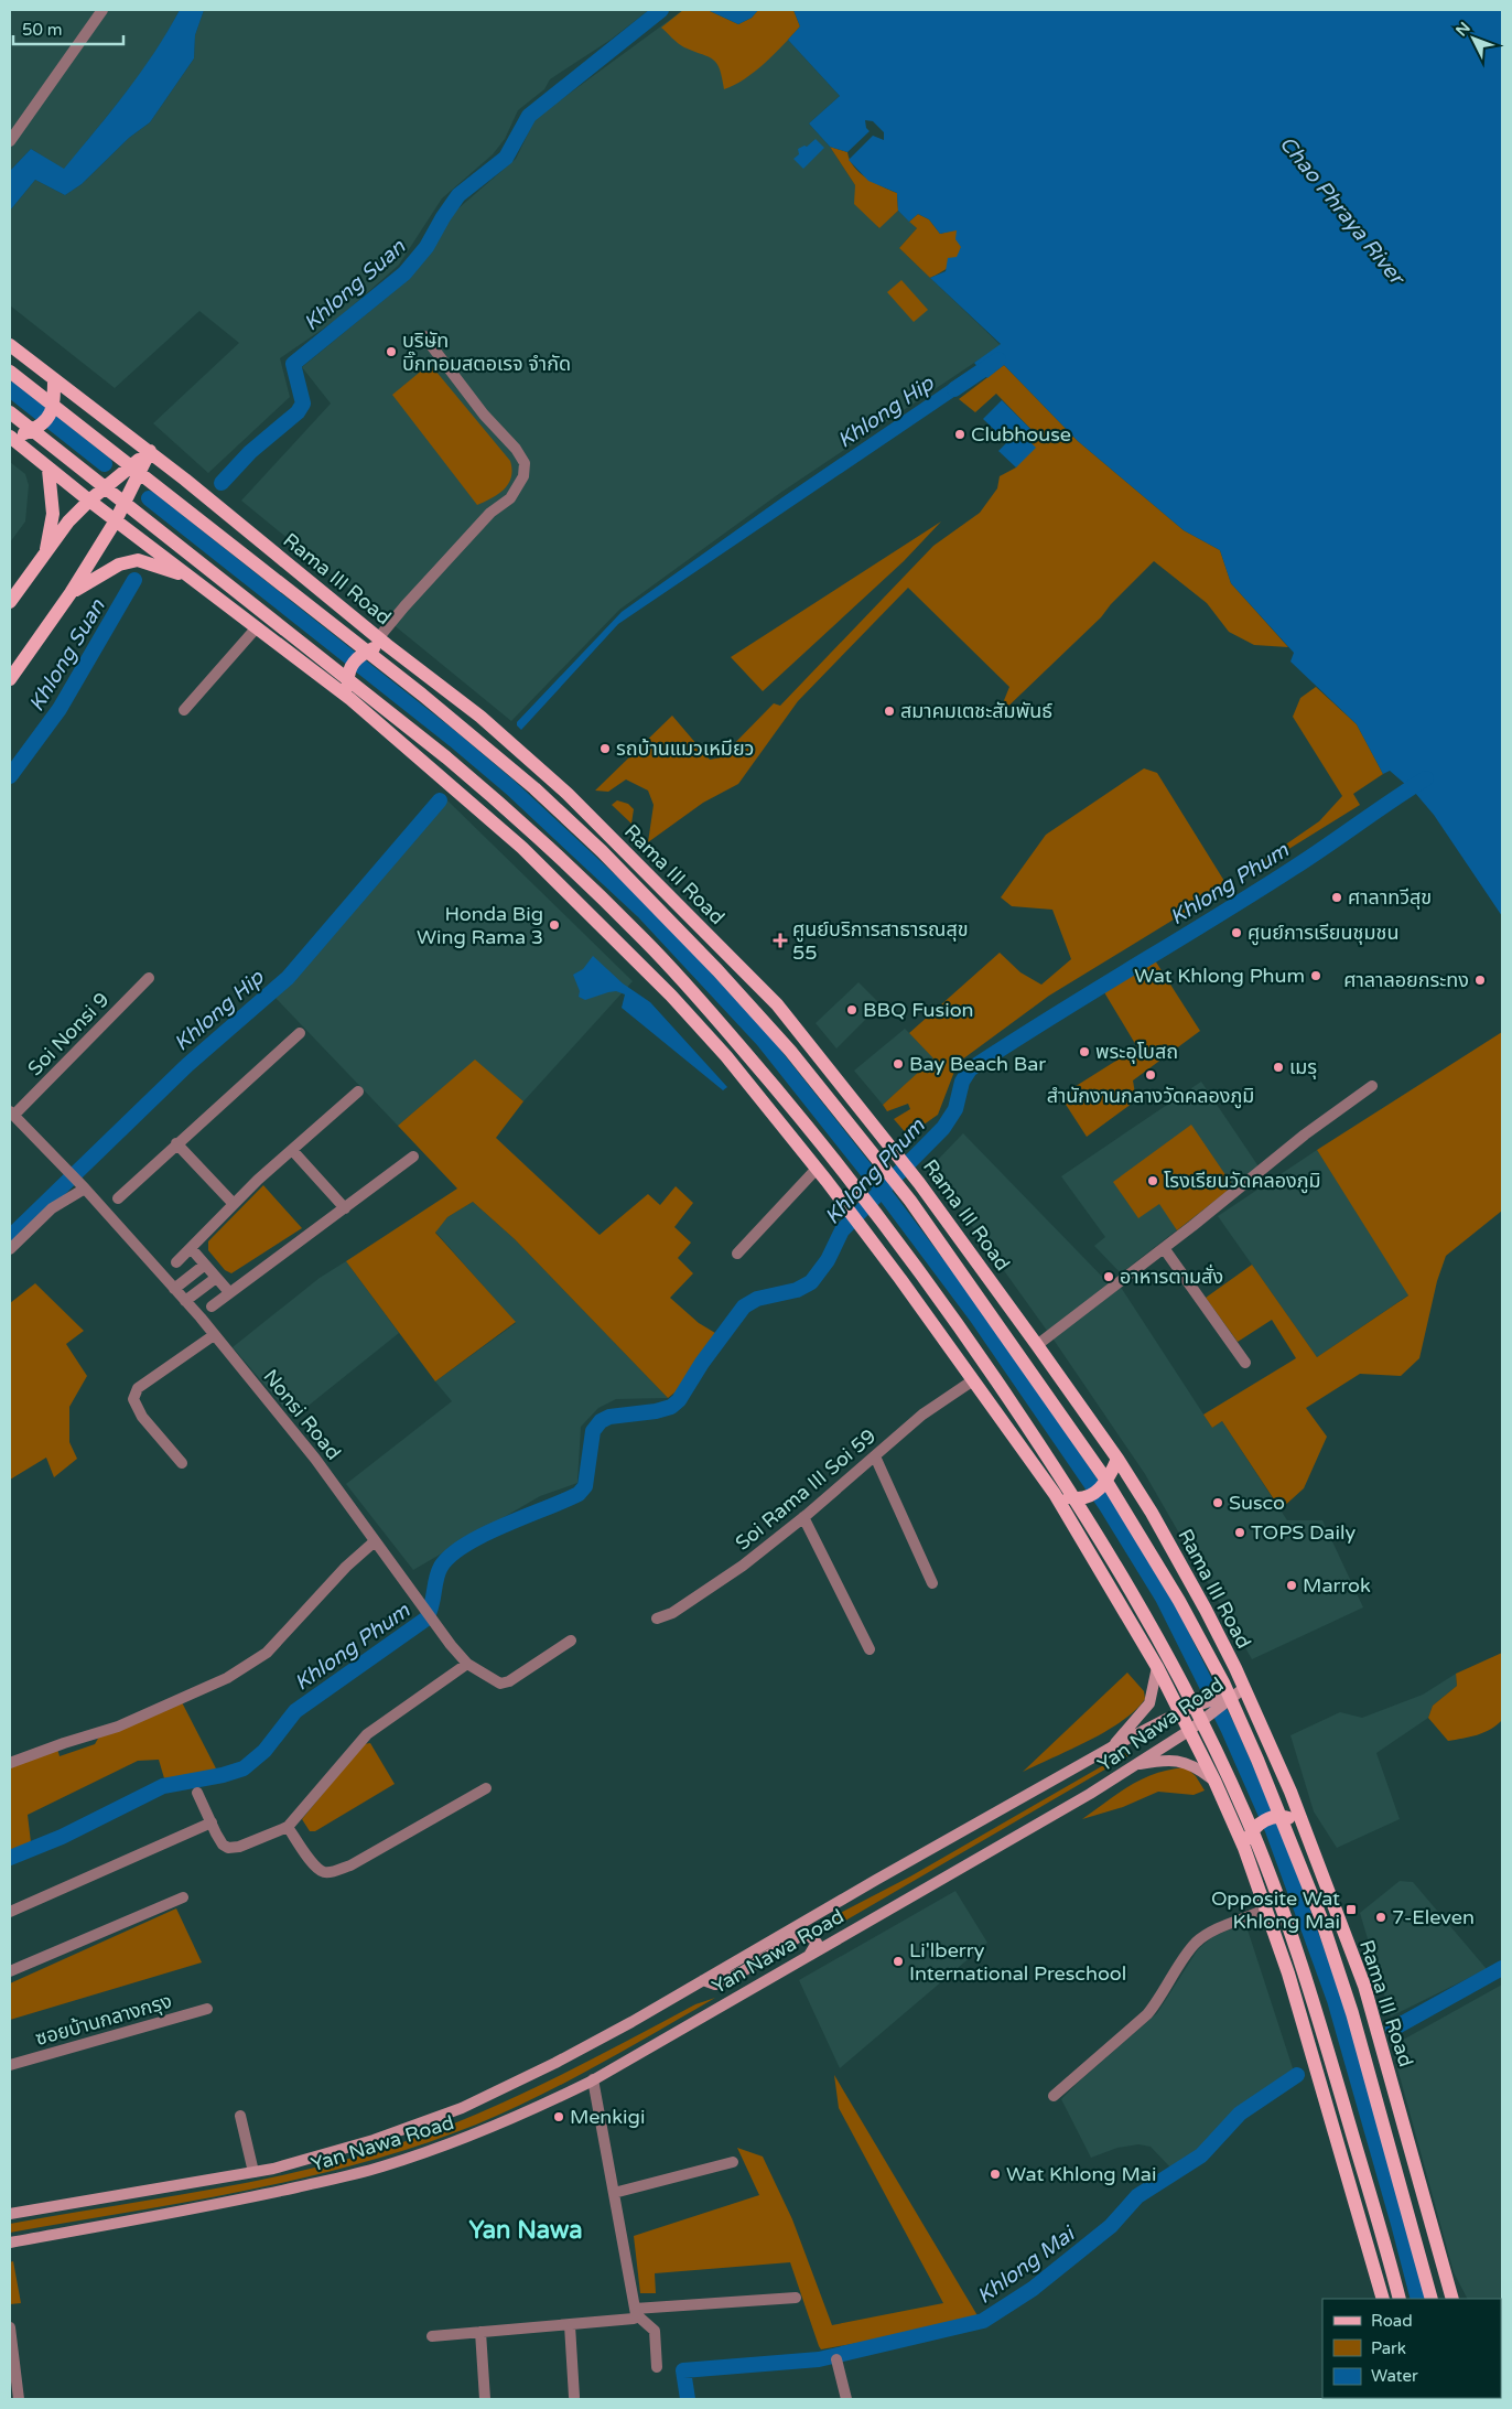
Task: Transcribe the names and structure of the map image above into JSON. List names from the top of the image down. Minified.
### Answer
{"streets":{"main road":["Rama III Road","Yan Nawa Road"],"street":["Soi Nonsi 9","Nonsi Road","Soi Rama III Soi 59","ซอยบ้านกลางกรุง"]},"crossings":[["Rama III Road","Yan Nawa Road"],["Soi Nonsi 9","Nonsi Road"]],"districts":["Yan Nawa"],"water":["Chao Phraya River","Khlong Suan","Khlong Hip","Khlong Phum","Khlong Mai"],"places":{"other":["บริษัท บิ๊กทอมสตอเรจ จำกัด","Clubhouse","สมาคมเตชะสัมพันธ์","รถบ้านแมวเหมียว","ศาลาทวีสุข","Honda Big Wing Rama 3","ศูนย์การเรียนชุมชน","Wat Khlong Phum","ศาลาลอยกระทง","BBQ Fusion","พระอุโบสถ","Bay Beach Bar","เมรุ","สำนักงานกลางวัดคลองภูมิ","โรงเรียนวัดคลองภูมิ","อาหารตามสั่ง","Susco","TOPS Daily","Marrok","7-Eleven","Li'lberry International Preschool","Menkigi","Wat Khlong Mai"],"health":["ศูนย์บริการสาธารณสุข 55"],"transit":["Opposite Wat Khlong Mai"]},"legend":["Road","Park","Water"],"scale_bar":"50 m","north":"top left"}
